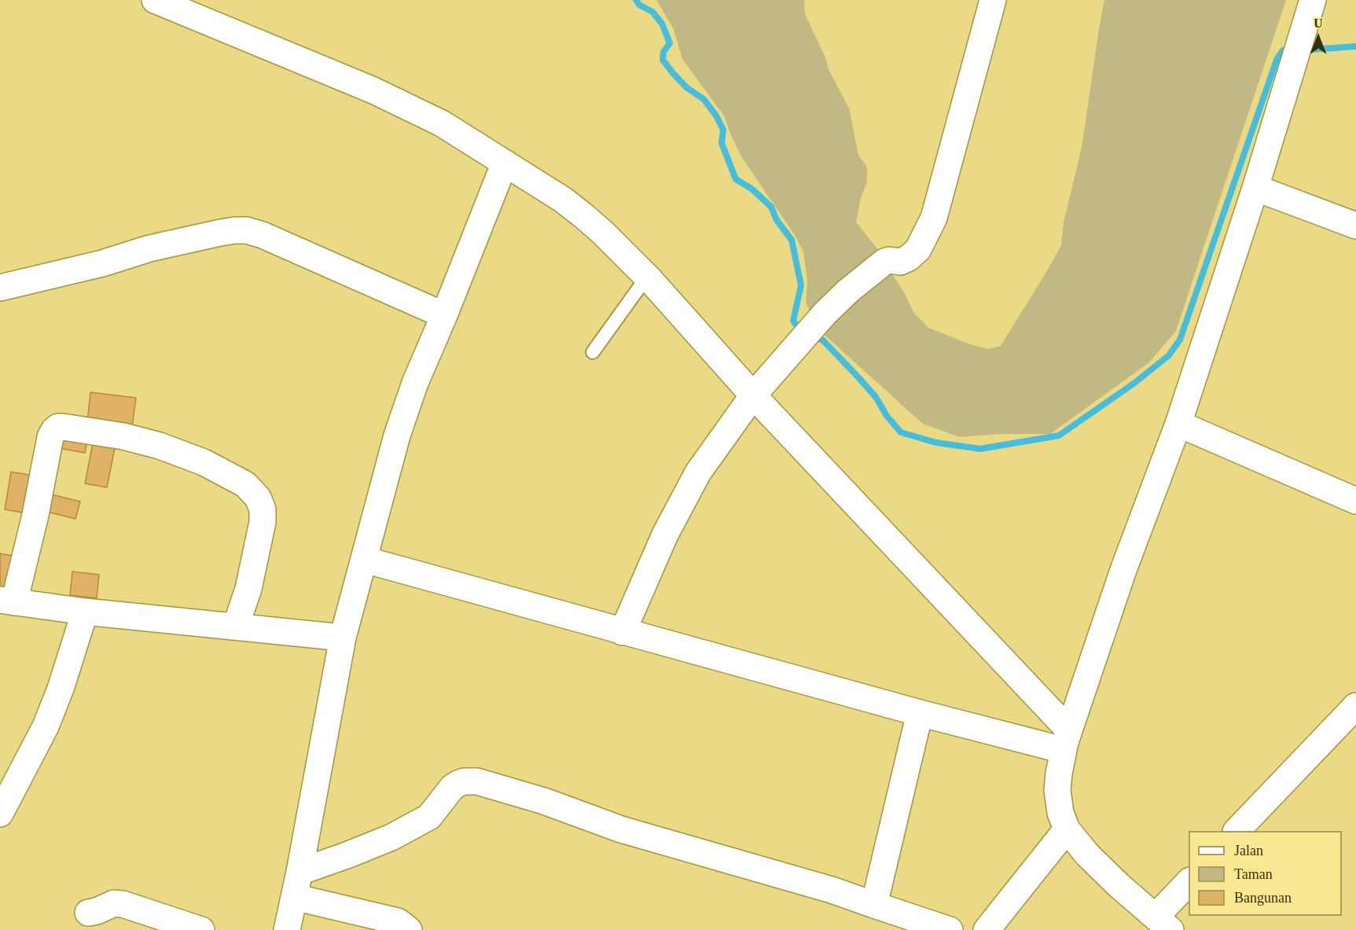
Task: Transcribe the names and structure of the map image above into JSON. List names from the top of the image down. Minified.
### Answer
{"legend":["Jalan","Taman","Bangunan"],"north":"top"}
